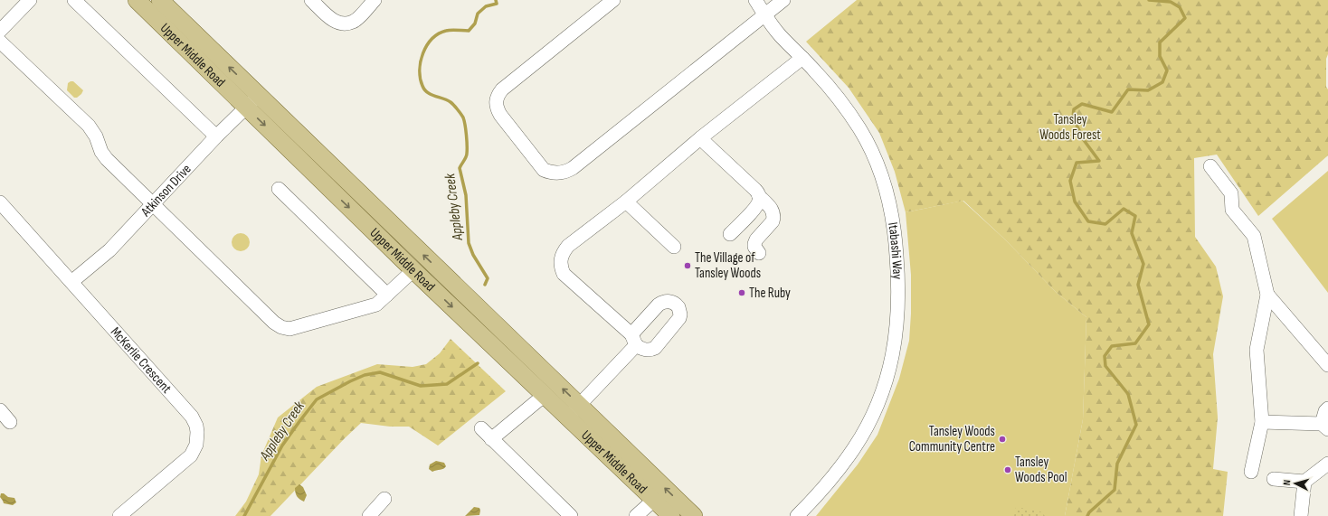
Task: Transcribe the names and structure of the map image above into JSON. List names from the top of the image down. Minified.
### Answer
{"streets":{"main road":["Upper Middle Road"],"street":["Atkinson Drive","Itabashi Way","McKerlie Crescent"]},"crossings":[["Upper Middle Road","Atkinson Drive"],["Atkinson Drive","McKerlie Crescent"]],"water":["Appleby Creek"],"parks":["Tansley Woods Forest"],"places":["The Village of Tansley Woods","The Ruby","Tansley Woods Community Centre","Tansley Woods Pool"],"north":"left"}
